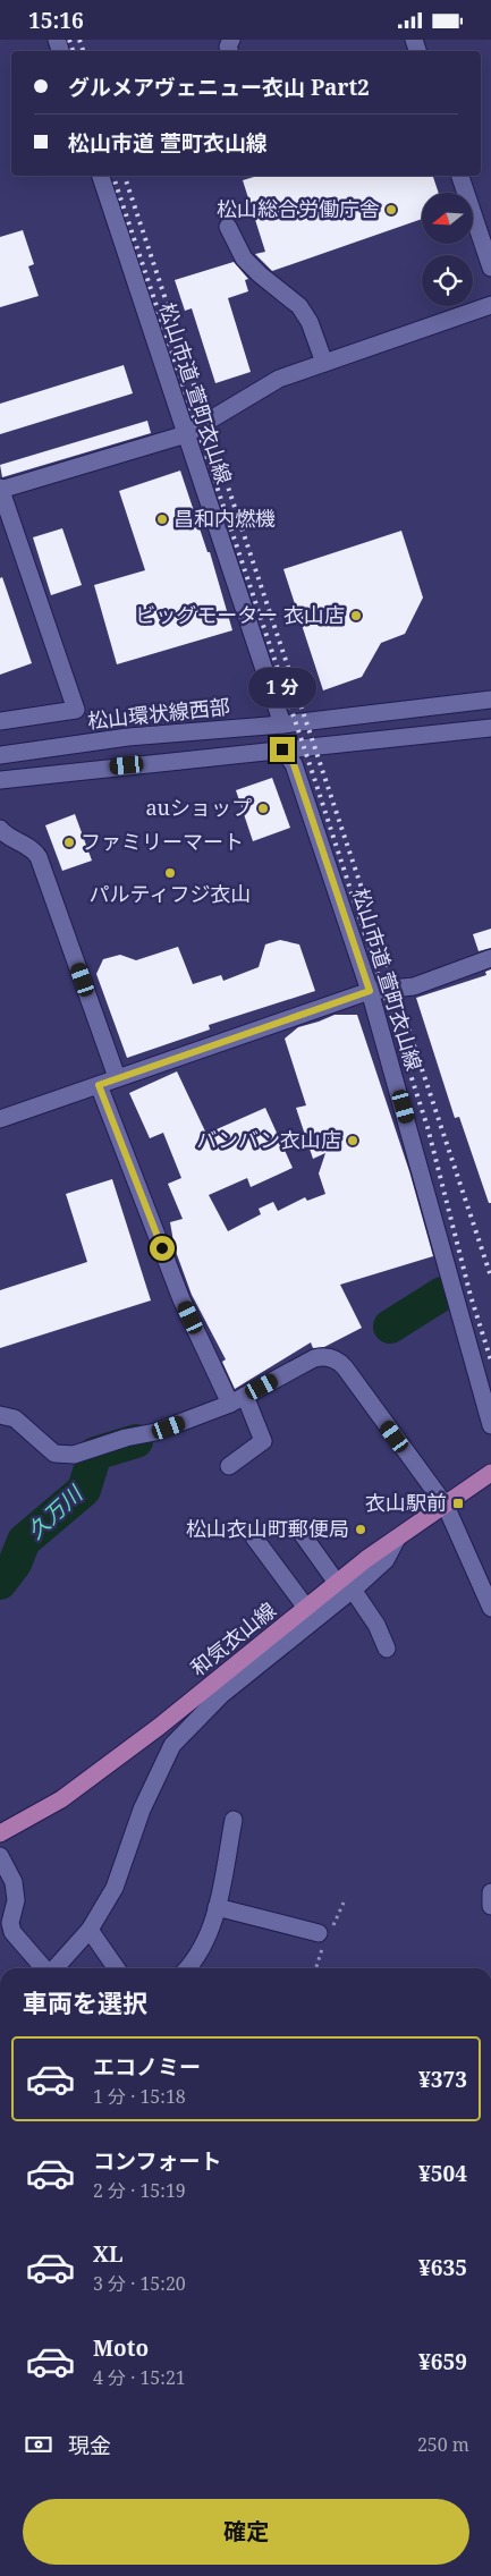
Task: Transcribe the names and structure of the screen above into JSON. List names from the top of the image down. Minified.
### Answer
{"streets":{"main road":["和気衣山線"],"street":["松山市道 萱町衣山線","松山環状線西部"]},"crossings":[["松山市道 萱町衣山線","松山環状線西部"]],"water":["久万川"],"places":{"other":["松山総合労働庁舎","昌和内燃機","ビッグモーター 衣山店","auショップ","ファミリーマート","パルティフジ衣山","バンバン衣山店","松山衣山町郵便局"],"transit":["衣山駅前"]},"north":"left","page":{"status":"15:16","banner":["グルメアヴェニュー衣山 Part2","松山市道 萱町衣山線"],"bubble":"1 分","heading":"車両を選択","list":[{"name":"エコノミー","note":"1 分 · 15:18","value":"¥373"},{"name":"コンフォート","note":"2 分 · 15:19","value":"¥504"},{"name":"XL","note":"3 分 · 15:20","value":"¥635"},{"name":"Moto","note":"4 分 · 15:21","value":"¥659"}],"pay":["現金","250 m"],"buttons":"確定"}}
